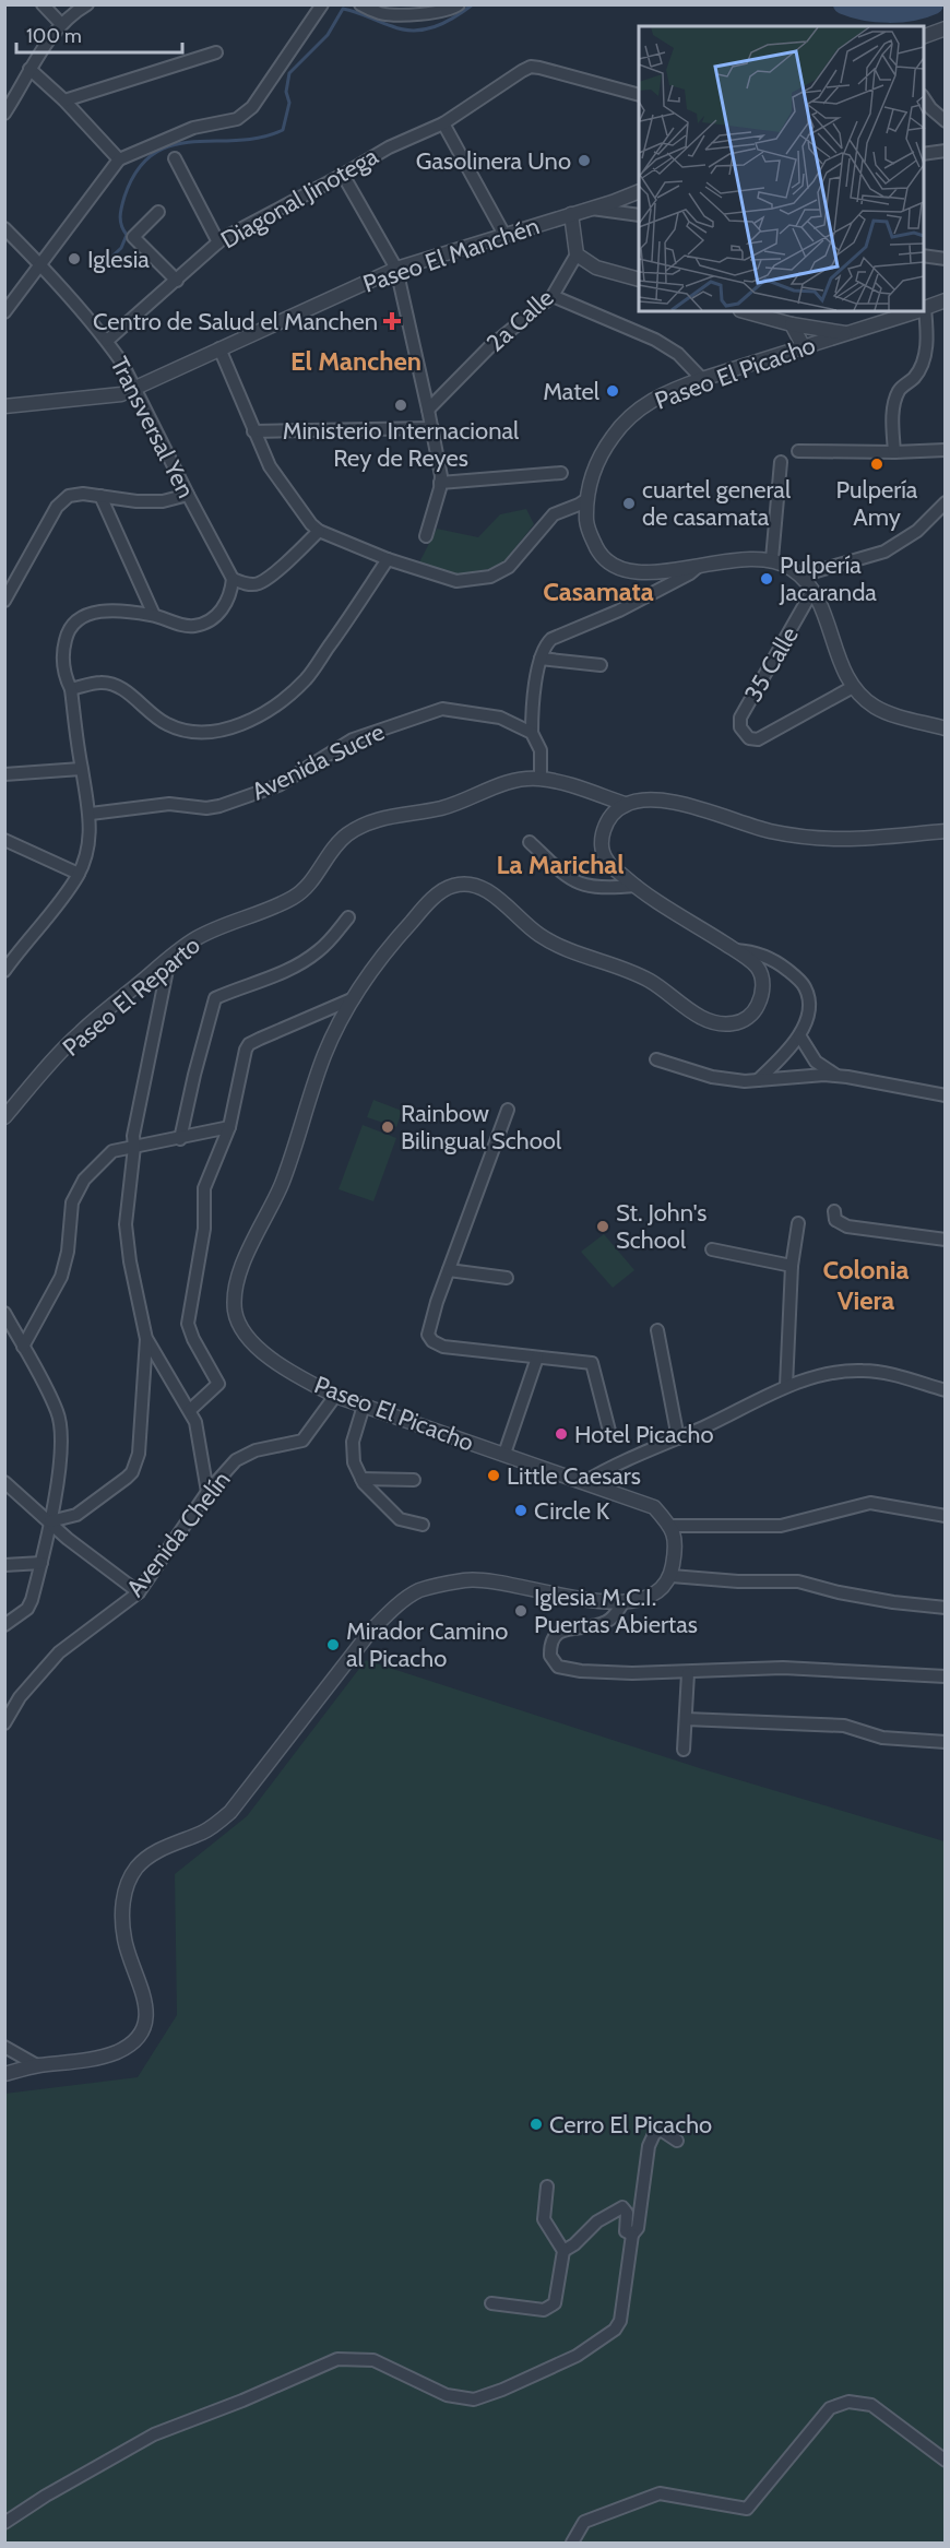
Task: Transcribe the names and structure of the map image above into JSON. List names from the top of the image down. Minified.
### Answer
{"streets":{"street":["Diagonal Jinotega","Paseo El Manchén","2a Calle","Paseo El Picacho","Transversal Yen","35 Calle","Avenida Sucre","Paseo El Reparto","Avenida Chelín"]},"crossings":[["Diagonal Jinotega","Transversal Yen"],["Paseo El Manchén","Transversal Yen"],["Paseo El Picacho","35 Calle"],["Paseo El Picacho","Paseo El Reparto"],["Paseo El Picacho","Avenida Chelín"]],"districts":["El Manchen","Casamata","La Marichal","Colonia Viera"],"places":{"other":["Gasolinera Uno","Iglesia","Matel","Ministerio Internacional Rey de Reyes","Pulpería Amy","cuartel general de casamata","Pulpería Jacaranda","Rainbow Bilingual School","St. John's School","Hotel Picacho","Little Caesars","Circle K","Iglesia M.C.I. Puertas Abiertas","Mirador Camino al Picacho","Cerro El Picacho"],"health":["Centro de Salud el Manchen"]},"scale_bar":"100 m"}
